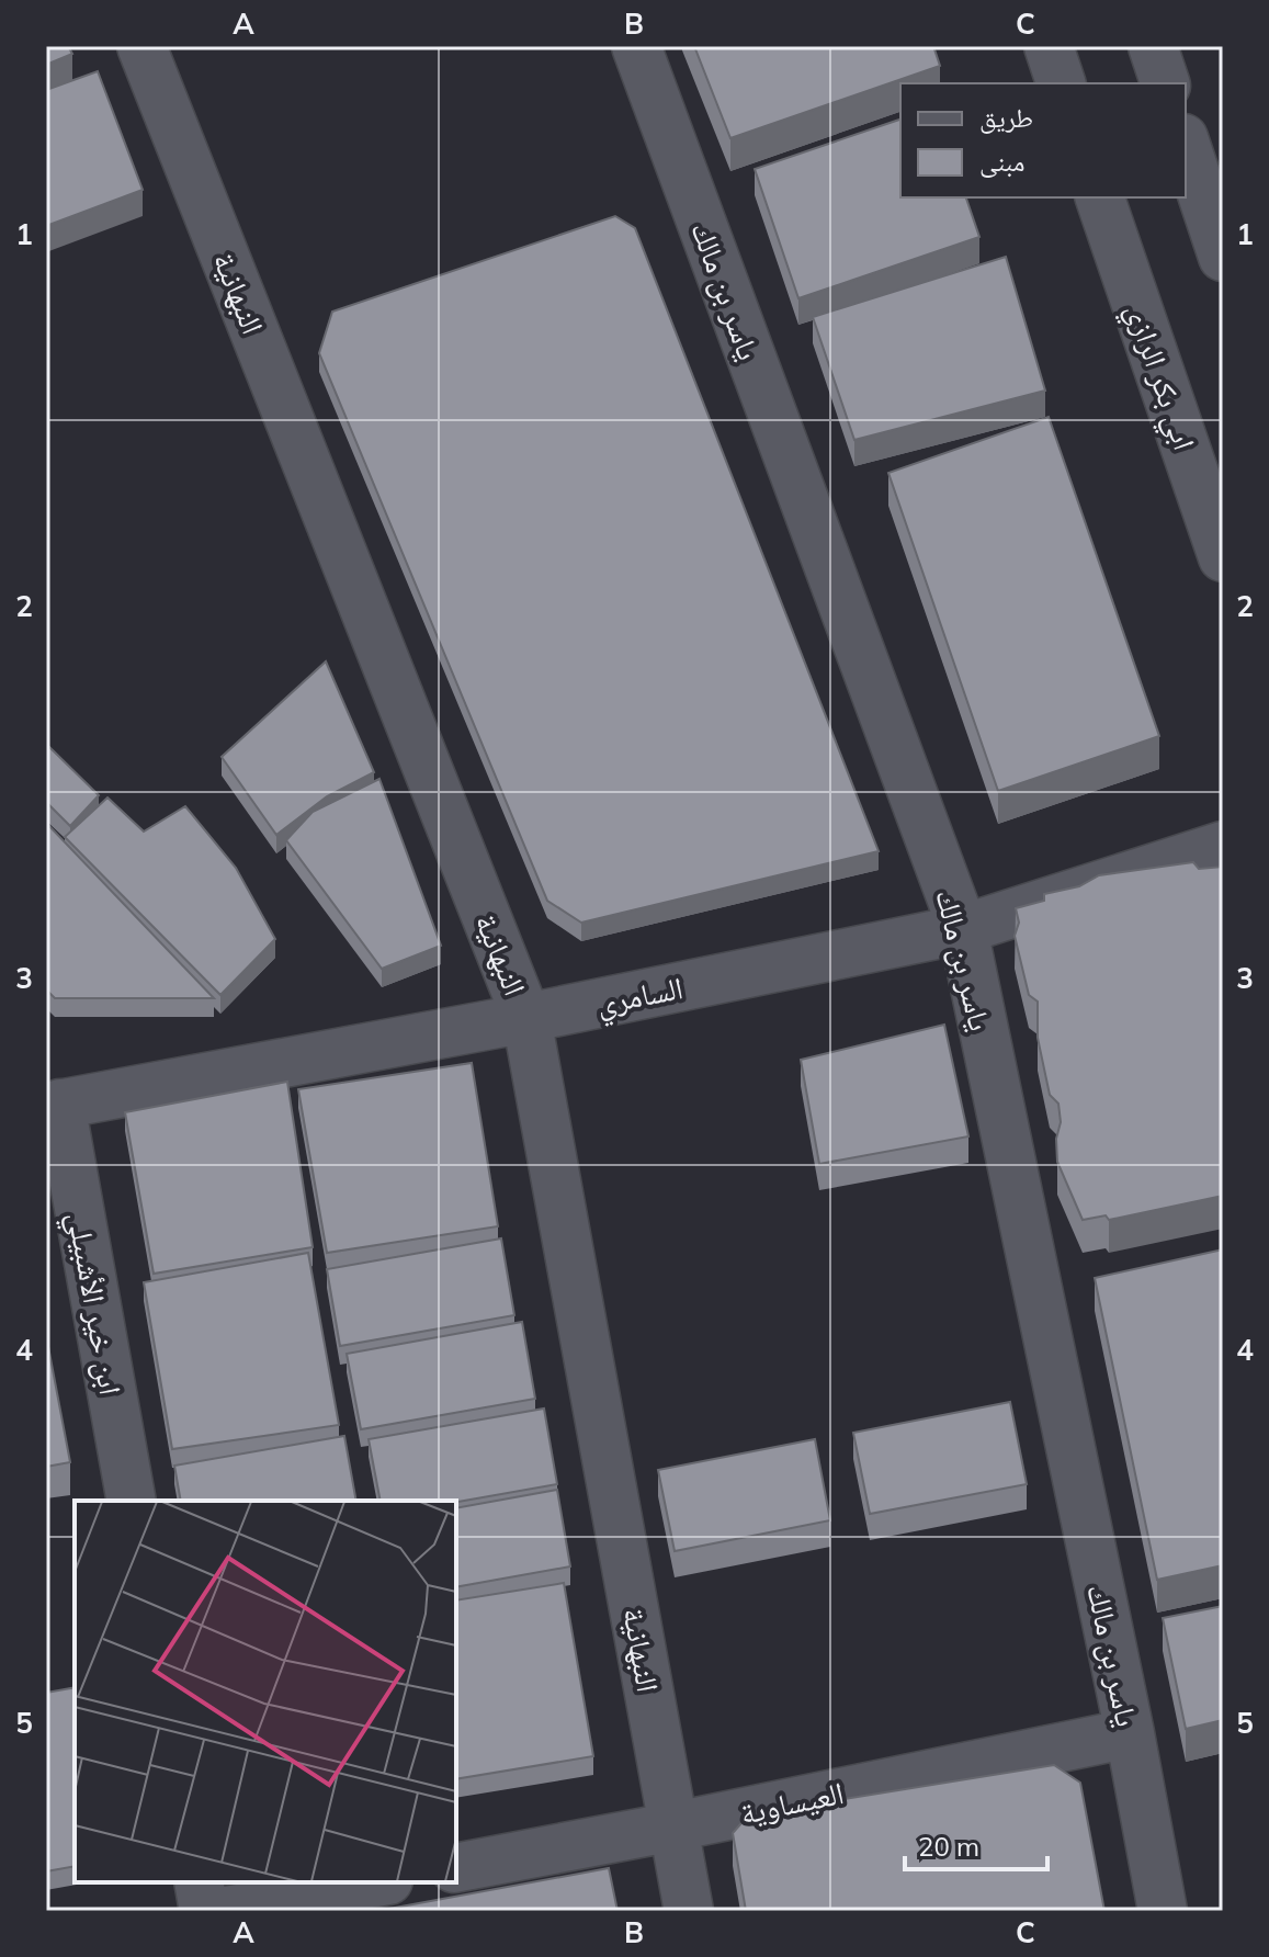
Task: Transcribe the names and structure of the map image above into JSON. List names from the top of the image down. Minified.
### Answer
{"streets":{"street":["ياسر بن مالك","النبهانية","ابي بكر الرازي","السامري","ابن خير الأشبيلي","العيساوية"]},"crossings":[["ياسر بن مالك","السامري"],["ياسر بن مالك","العيساوية"],["النبهانية","السامري"],["النبهانية","العيساوية"],["السامري","ابن خير الأشبيلي"]],"legend":["طريق","مبنى"],"scale_bar":"20 m","grid":{"columns":["A","B","C"],"rows":["1","2","3","4","5"]}}
